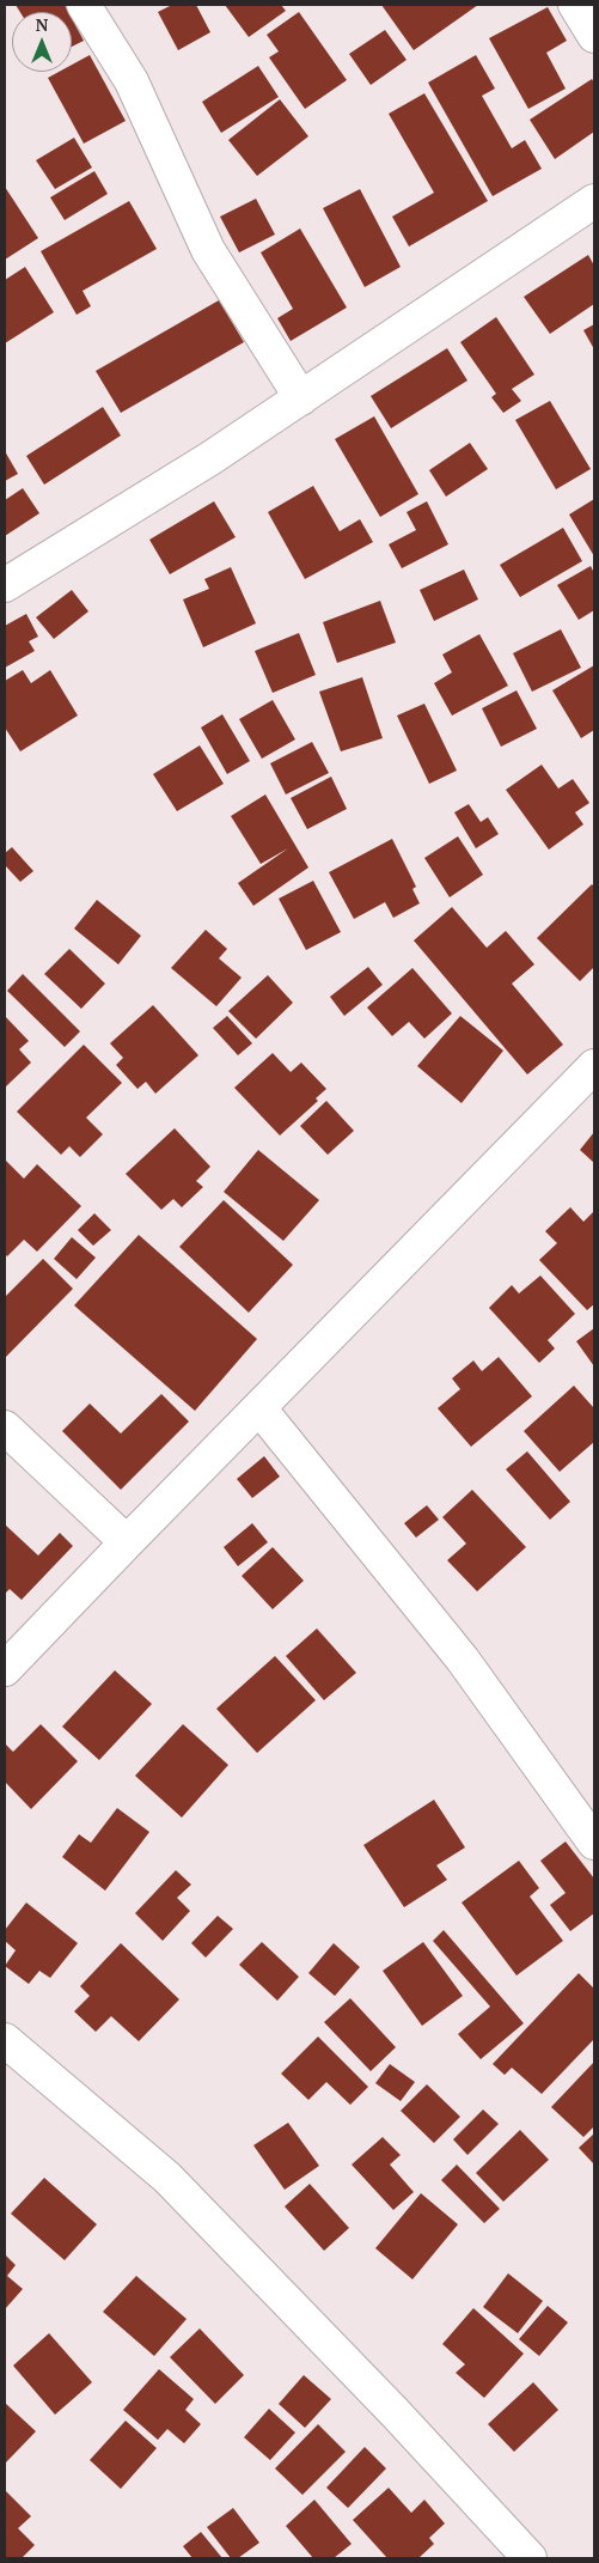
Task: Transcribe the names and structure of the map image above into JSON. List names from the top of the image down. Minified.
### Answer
{"north":"top"}
